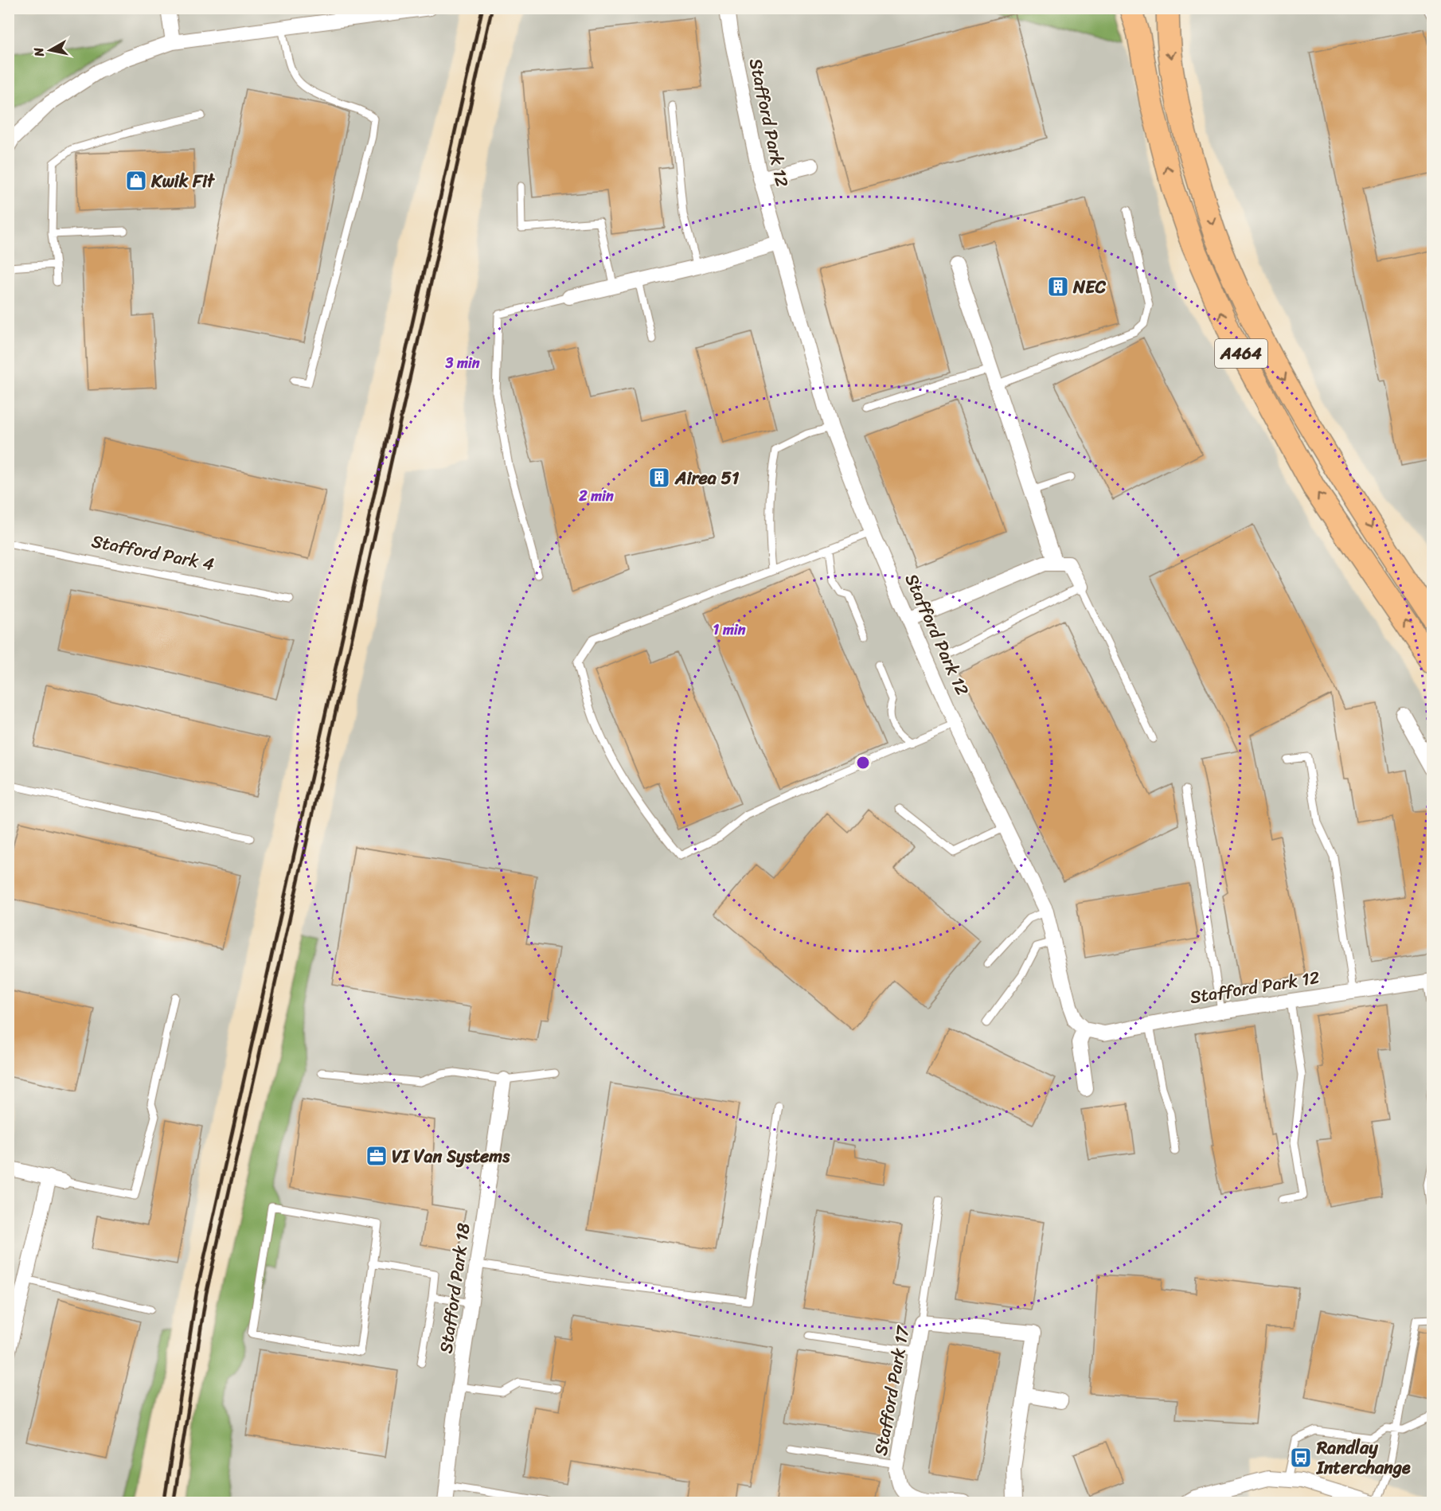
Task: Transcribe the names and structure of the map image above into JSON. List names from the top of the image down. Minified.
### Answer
{"streets":{"highway":["A464"],"street":["Stafford Park 12","Stafford Park 18","Stafford Park 17"],"lane":["Stafford Park 4"]},"places":{"shop":["Kwik Fit"],"building":["NEC","Airea 51"],"office":["VI Van Systems"],"bus stop":["Randlay Interchange"]},"north":"left","rings":["3 min","2 min","1 min"]}
